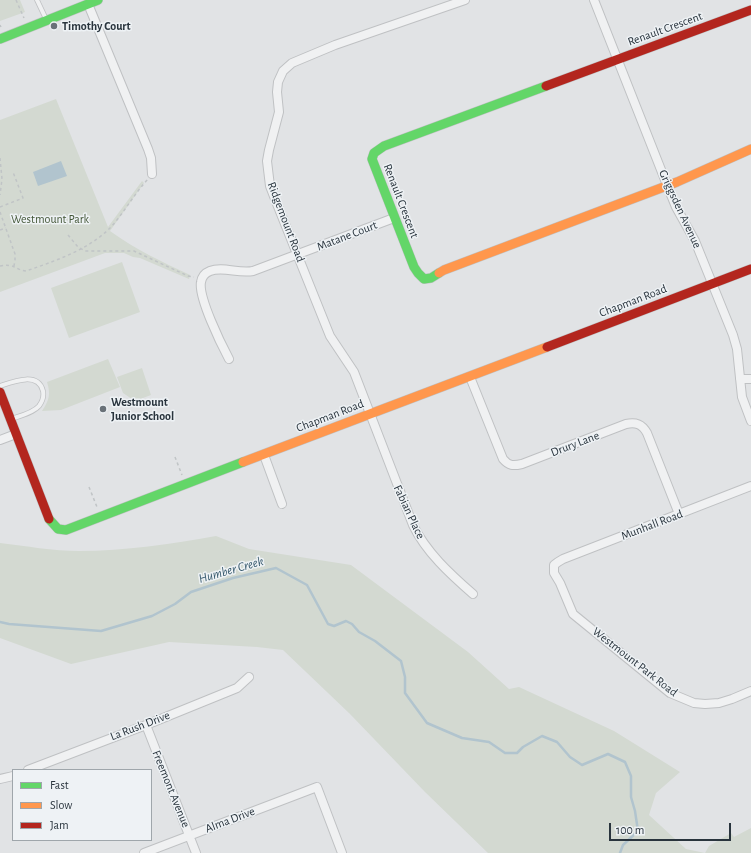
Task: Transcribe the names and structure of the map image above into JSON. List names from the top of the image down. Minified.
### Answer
{"streets":{"street":["Renault Crescent","Griggsden Avenue","Ridgemount Road","Matane Court","Chapman Road","Drury Lane","Fabian Place","Munhall Road","Westmount Park Road","La Rush Drive","Freemont Avenue","Alma Drive"]},"crossings":[["Renault Crescent","Griggsden Avenue"],["Renault Crescent","Matane Court"],["Griggsden Avenue","Chapman Road"],["Ridgemount Road","Matane Court"],["Ridgemount Road","Chapman Road"],["Ridgemount Road","Fabian Place"],["Chapman Road","Drury Lane"],["Chapman Road","Fabian Place"],["Drury Lane","Munhall Road"],["Munhall Road","Westmount Park Road"],["La Rush Drive","Freemont Avenue"],["Freemont Avenue","Alma Drive"]],"water":["Humber Creek"],"parks":["Westmount Park"],"places":["Timothy Court","Westmount Junior School"],"legend":["Fast","Slow","Jam"],"scale_bar":"100 m"}
